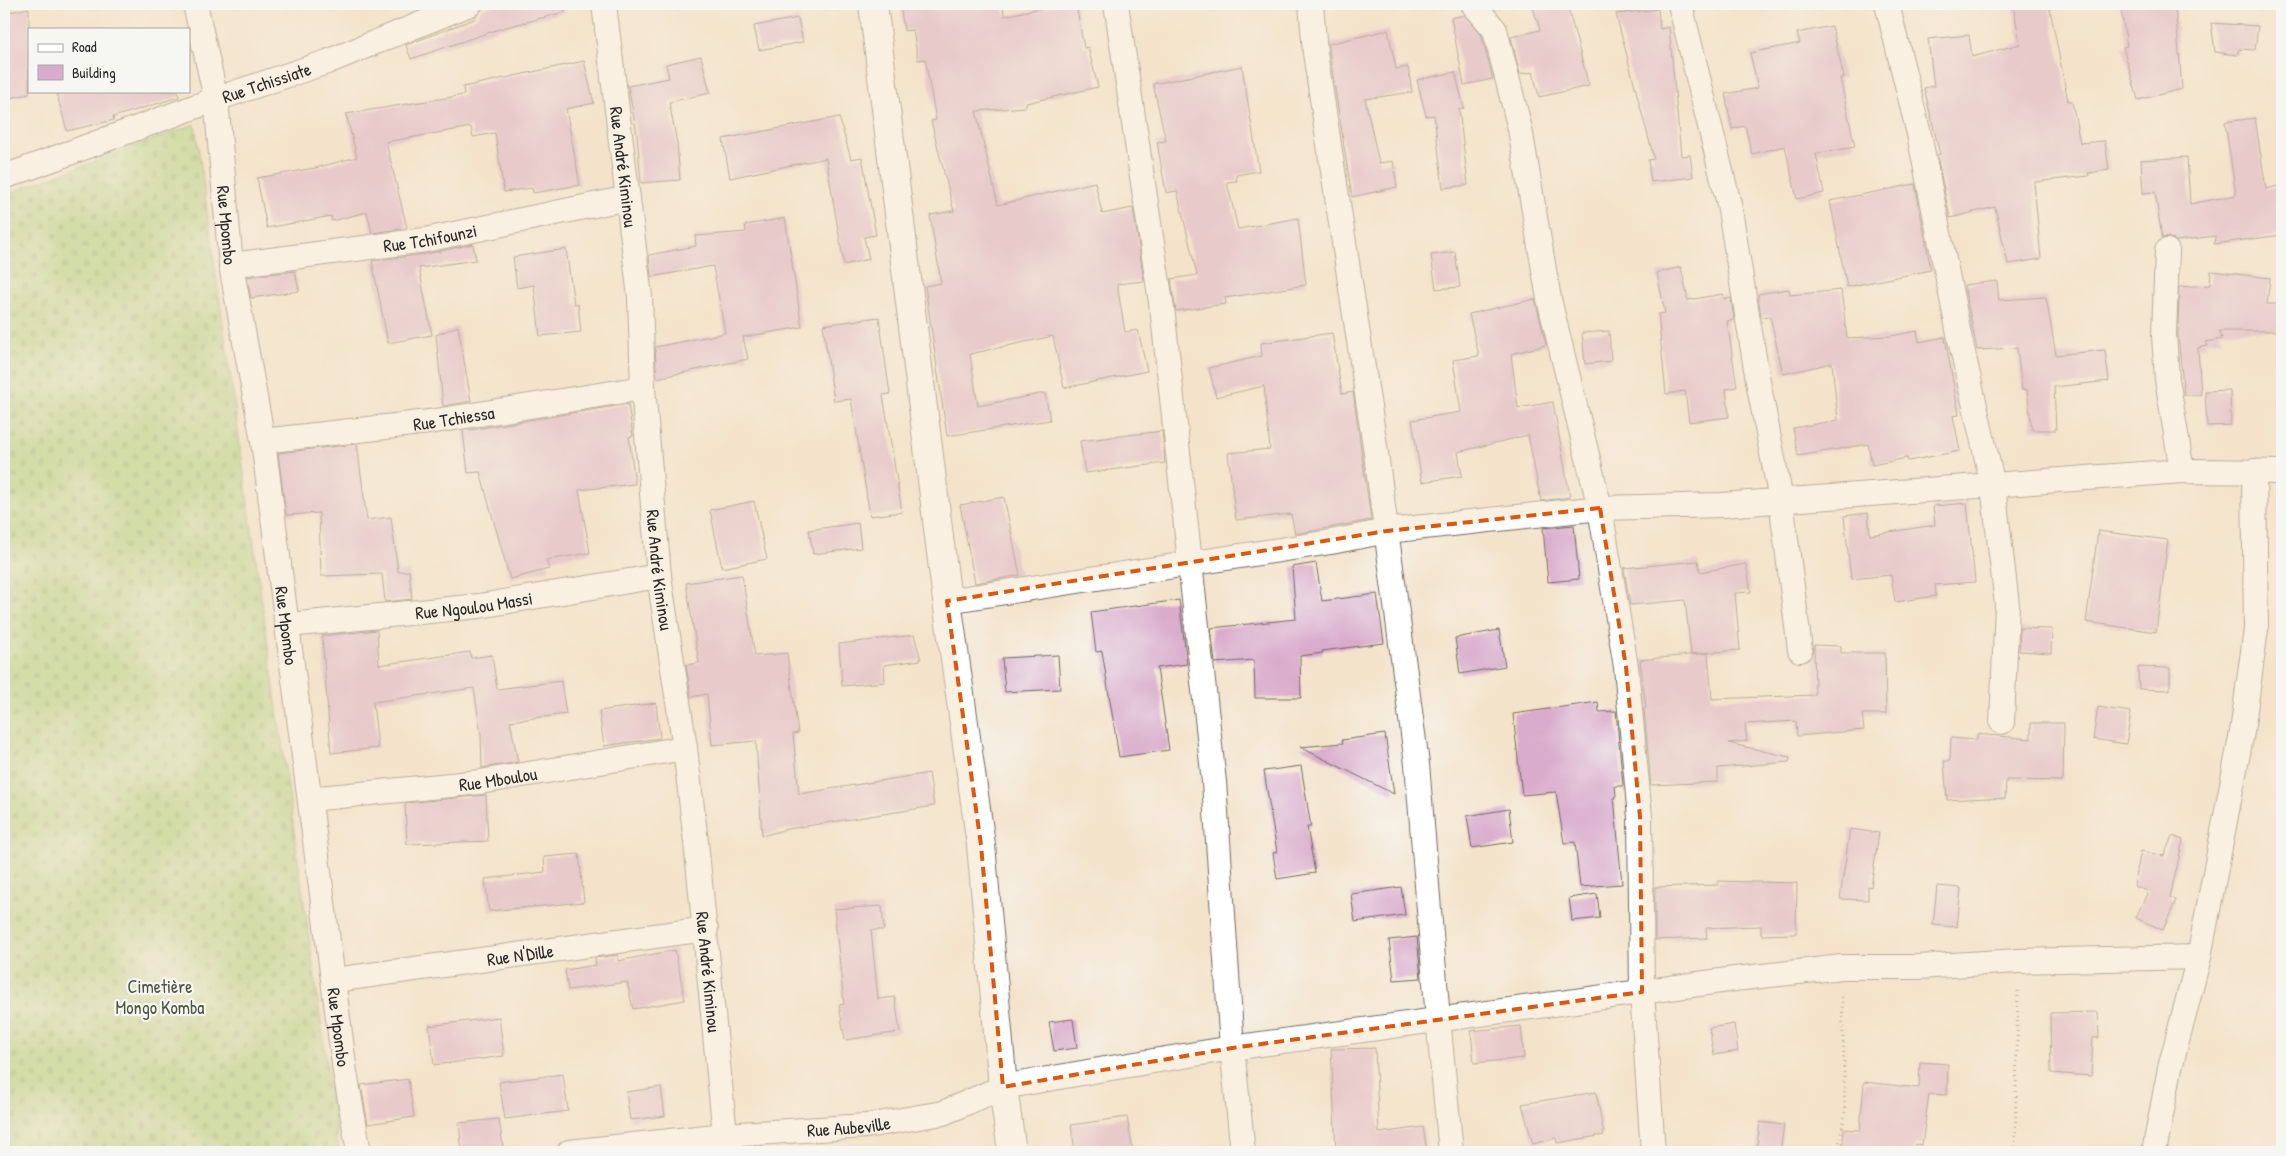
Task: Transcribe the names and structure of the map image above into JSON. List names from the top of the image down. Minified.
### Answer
{"streets":{"street":["Rue Tchissiate","Rue André Kiminou","Rue Mpombo","Rue Tchifounzi","Rue Tchiessa","Rue Ngoulou Massi","Rue Mboulou","Rue N'Dille","Rue Aubeville"]},"crossings":[["Rue Tchissiate","Rue Mpombo"],["Rue André Kiminou","Rue Tchifounzi"],["Rue André Kiminou","Rue Tchiessa"],["Rue André Kiminou","Rue Ngoulou Massi"],["Rue André Kiminou","Rue Mboulou"],["Rue André Kiminou","Rue N'Dille"],["Rue André Kiminou","Rue Aubeville"],["Rue Mpombo","Rue Tchifounzi"],["Rue Mpombo","Rue Tchiessa"],["Rue Mpombo","Rue Ngoulou Massi"],["Rue Mpombo","Rue Mboulou"],["Rue Mpombo","Rue N'Dille"]],"parks":["Cimetière Mongo Komba"],"legend":["Road","Building"]}
